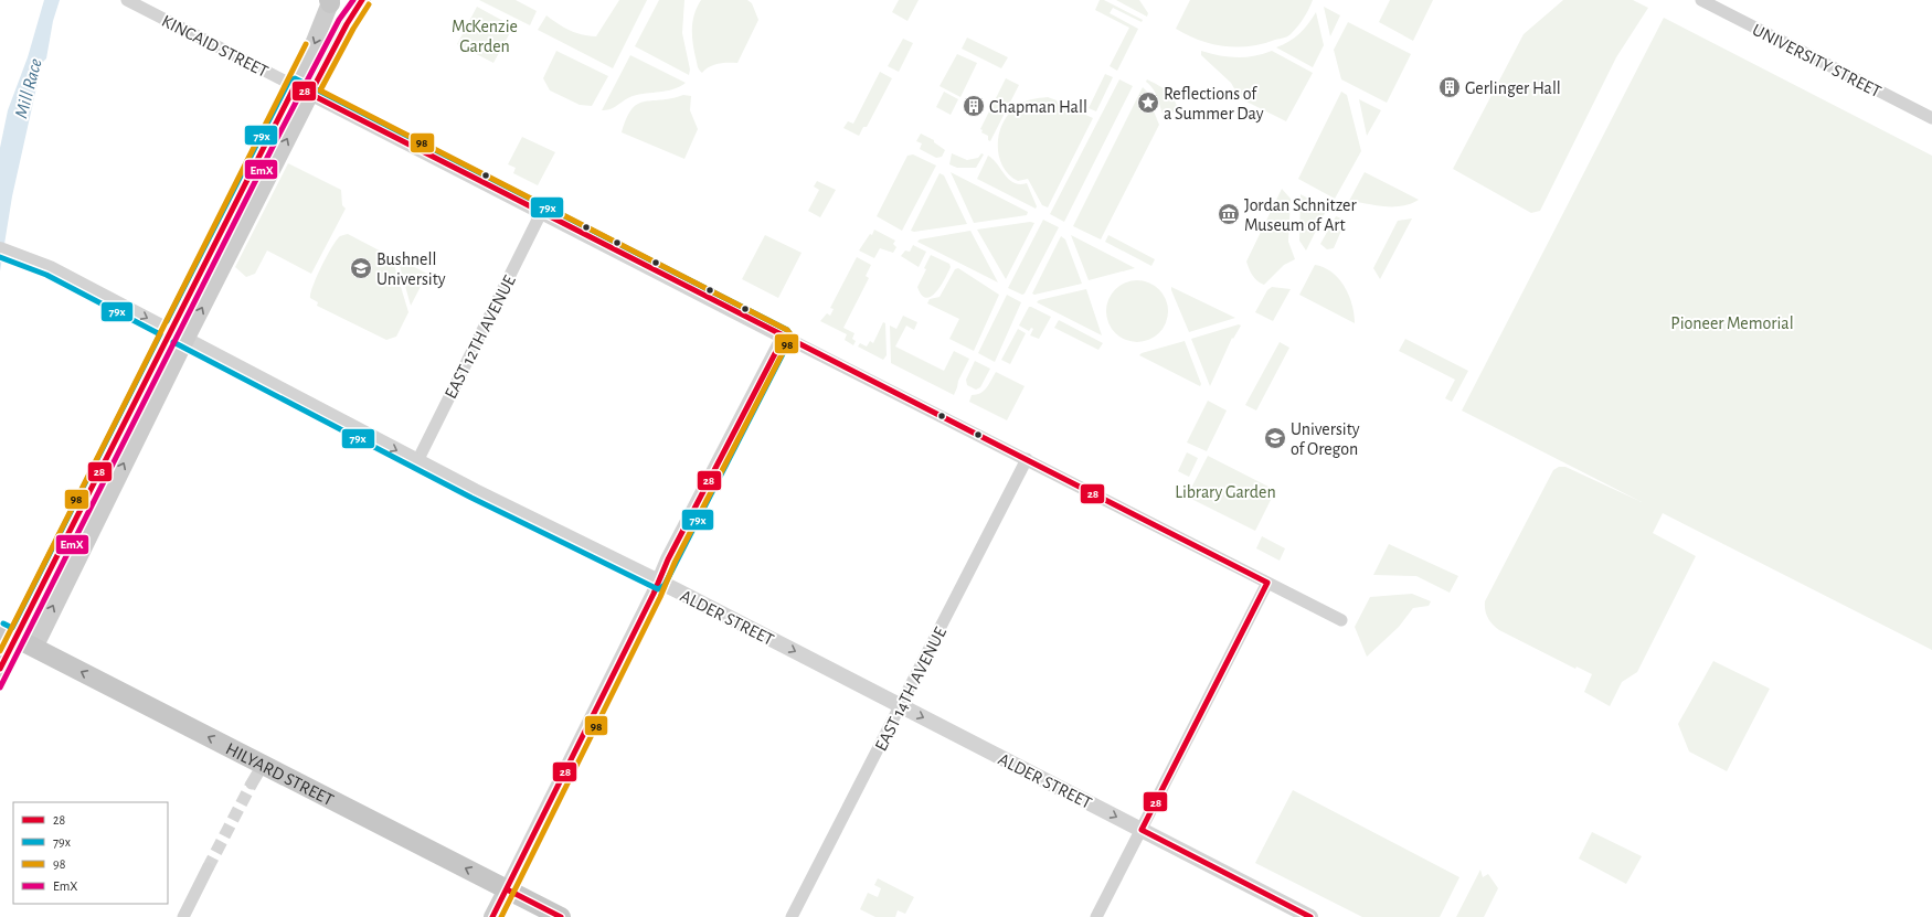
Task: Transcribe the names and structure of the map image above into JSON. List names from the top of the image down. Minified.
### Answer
{"streets":{"main road":["HILYARD STREET"],"street":["KINCAID STREET","UNIVERSITY STREET","EAST 12TH AVENUE","ALDER STREET","EAST 14TH AVENUE"]},"crossings":[["KINCAID STREET","EAST 12TH AVENUE"],["KINCAID STREET","EAST 14TH AVENUE"],["EAST 12TH AVENUE","ALDER STREET"],["ALDER STREET","EAST 14TH AVENUE"]],"one_way":["ALDER STREET","HILYARD STREET"],"water":["Mill Race"],"parks":["McKenzie Garden","Pioneer Memorial","Library Garden"],"places":{"building":["Gerlinger Hall","Chapman Hall"],"place":["Reflections of a Summer Day"],"museum":["Jordan Schnitzer Museum of Art"],"school or university":["Bushnell University","University of Oregon"]},"lines":["transit line 28","transit line EmX","transit line 98","transit line 79x"],"legend":["28","79x","98","EmX"]}
